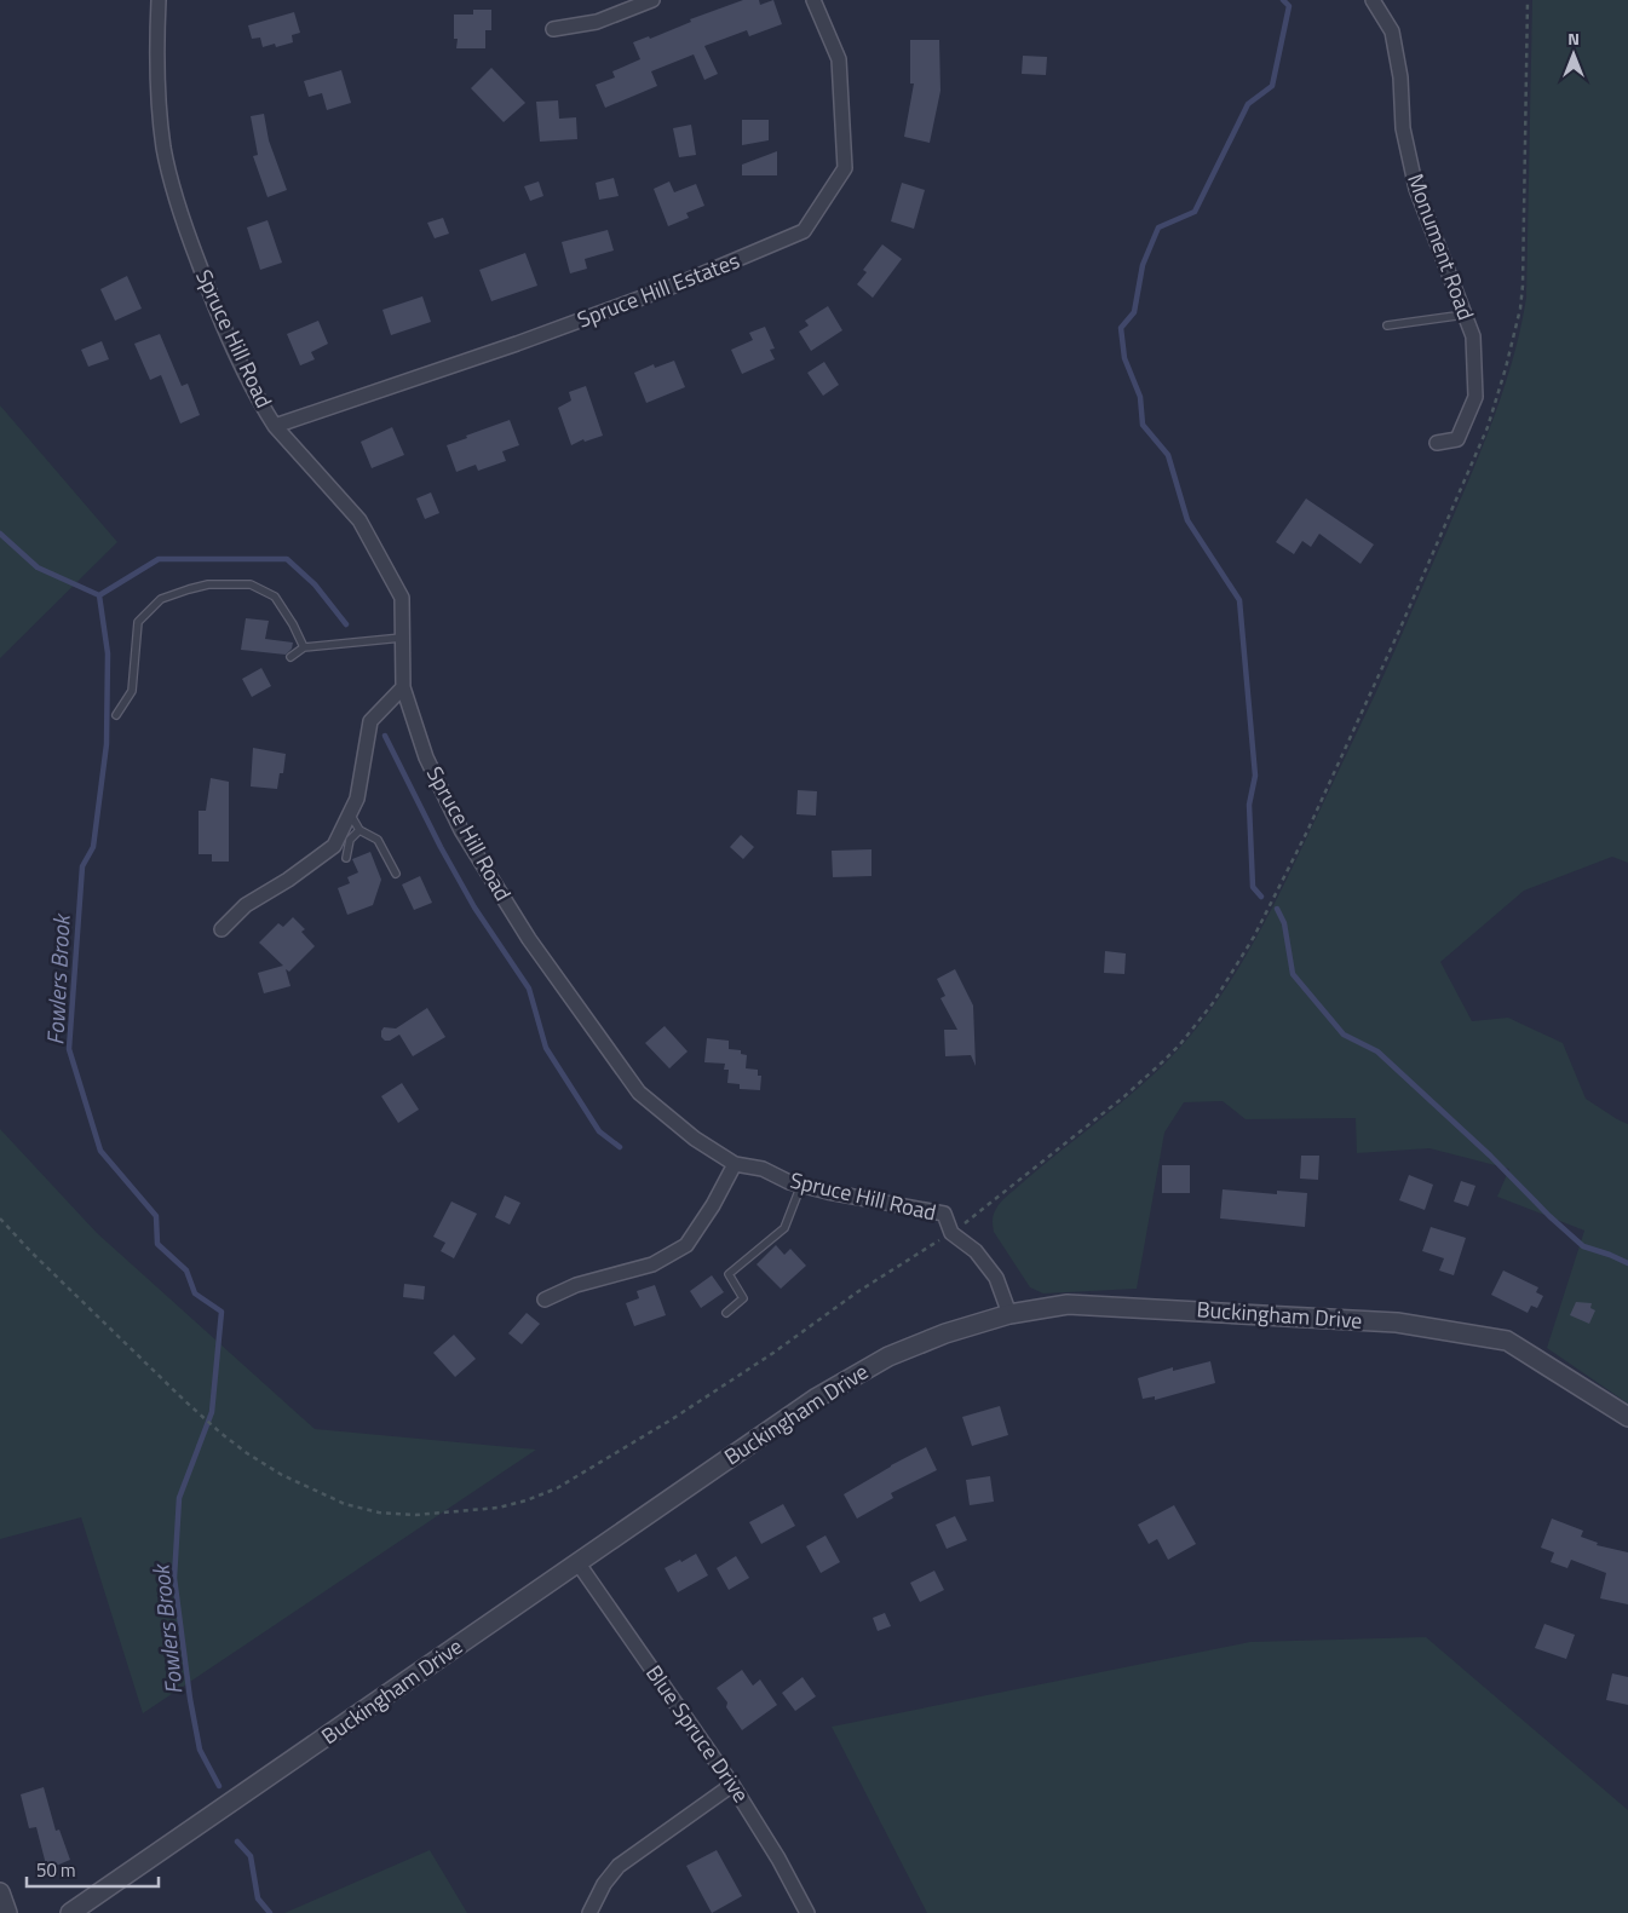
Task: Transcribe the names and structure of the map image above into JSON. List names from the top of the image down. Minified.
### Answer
{"streets":{"street":["Monument Road","Spruce Hill Estates","Spruce Hill Road","Buckingham Drive","Blue Spruce Drive"]},"crossings":[["Spruce Hill Estates","Spruce Hill Road"],["Spruce Hill Road","Buckingham Drive"],["Buckingham Drive","Blue Spruce Drive"]],"water":["Fowlers Brook"],"scale_bar":"50 m","north":"top"}
